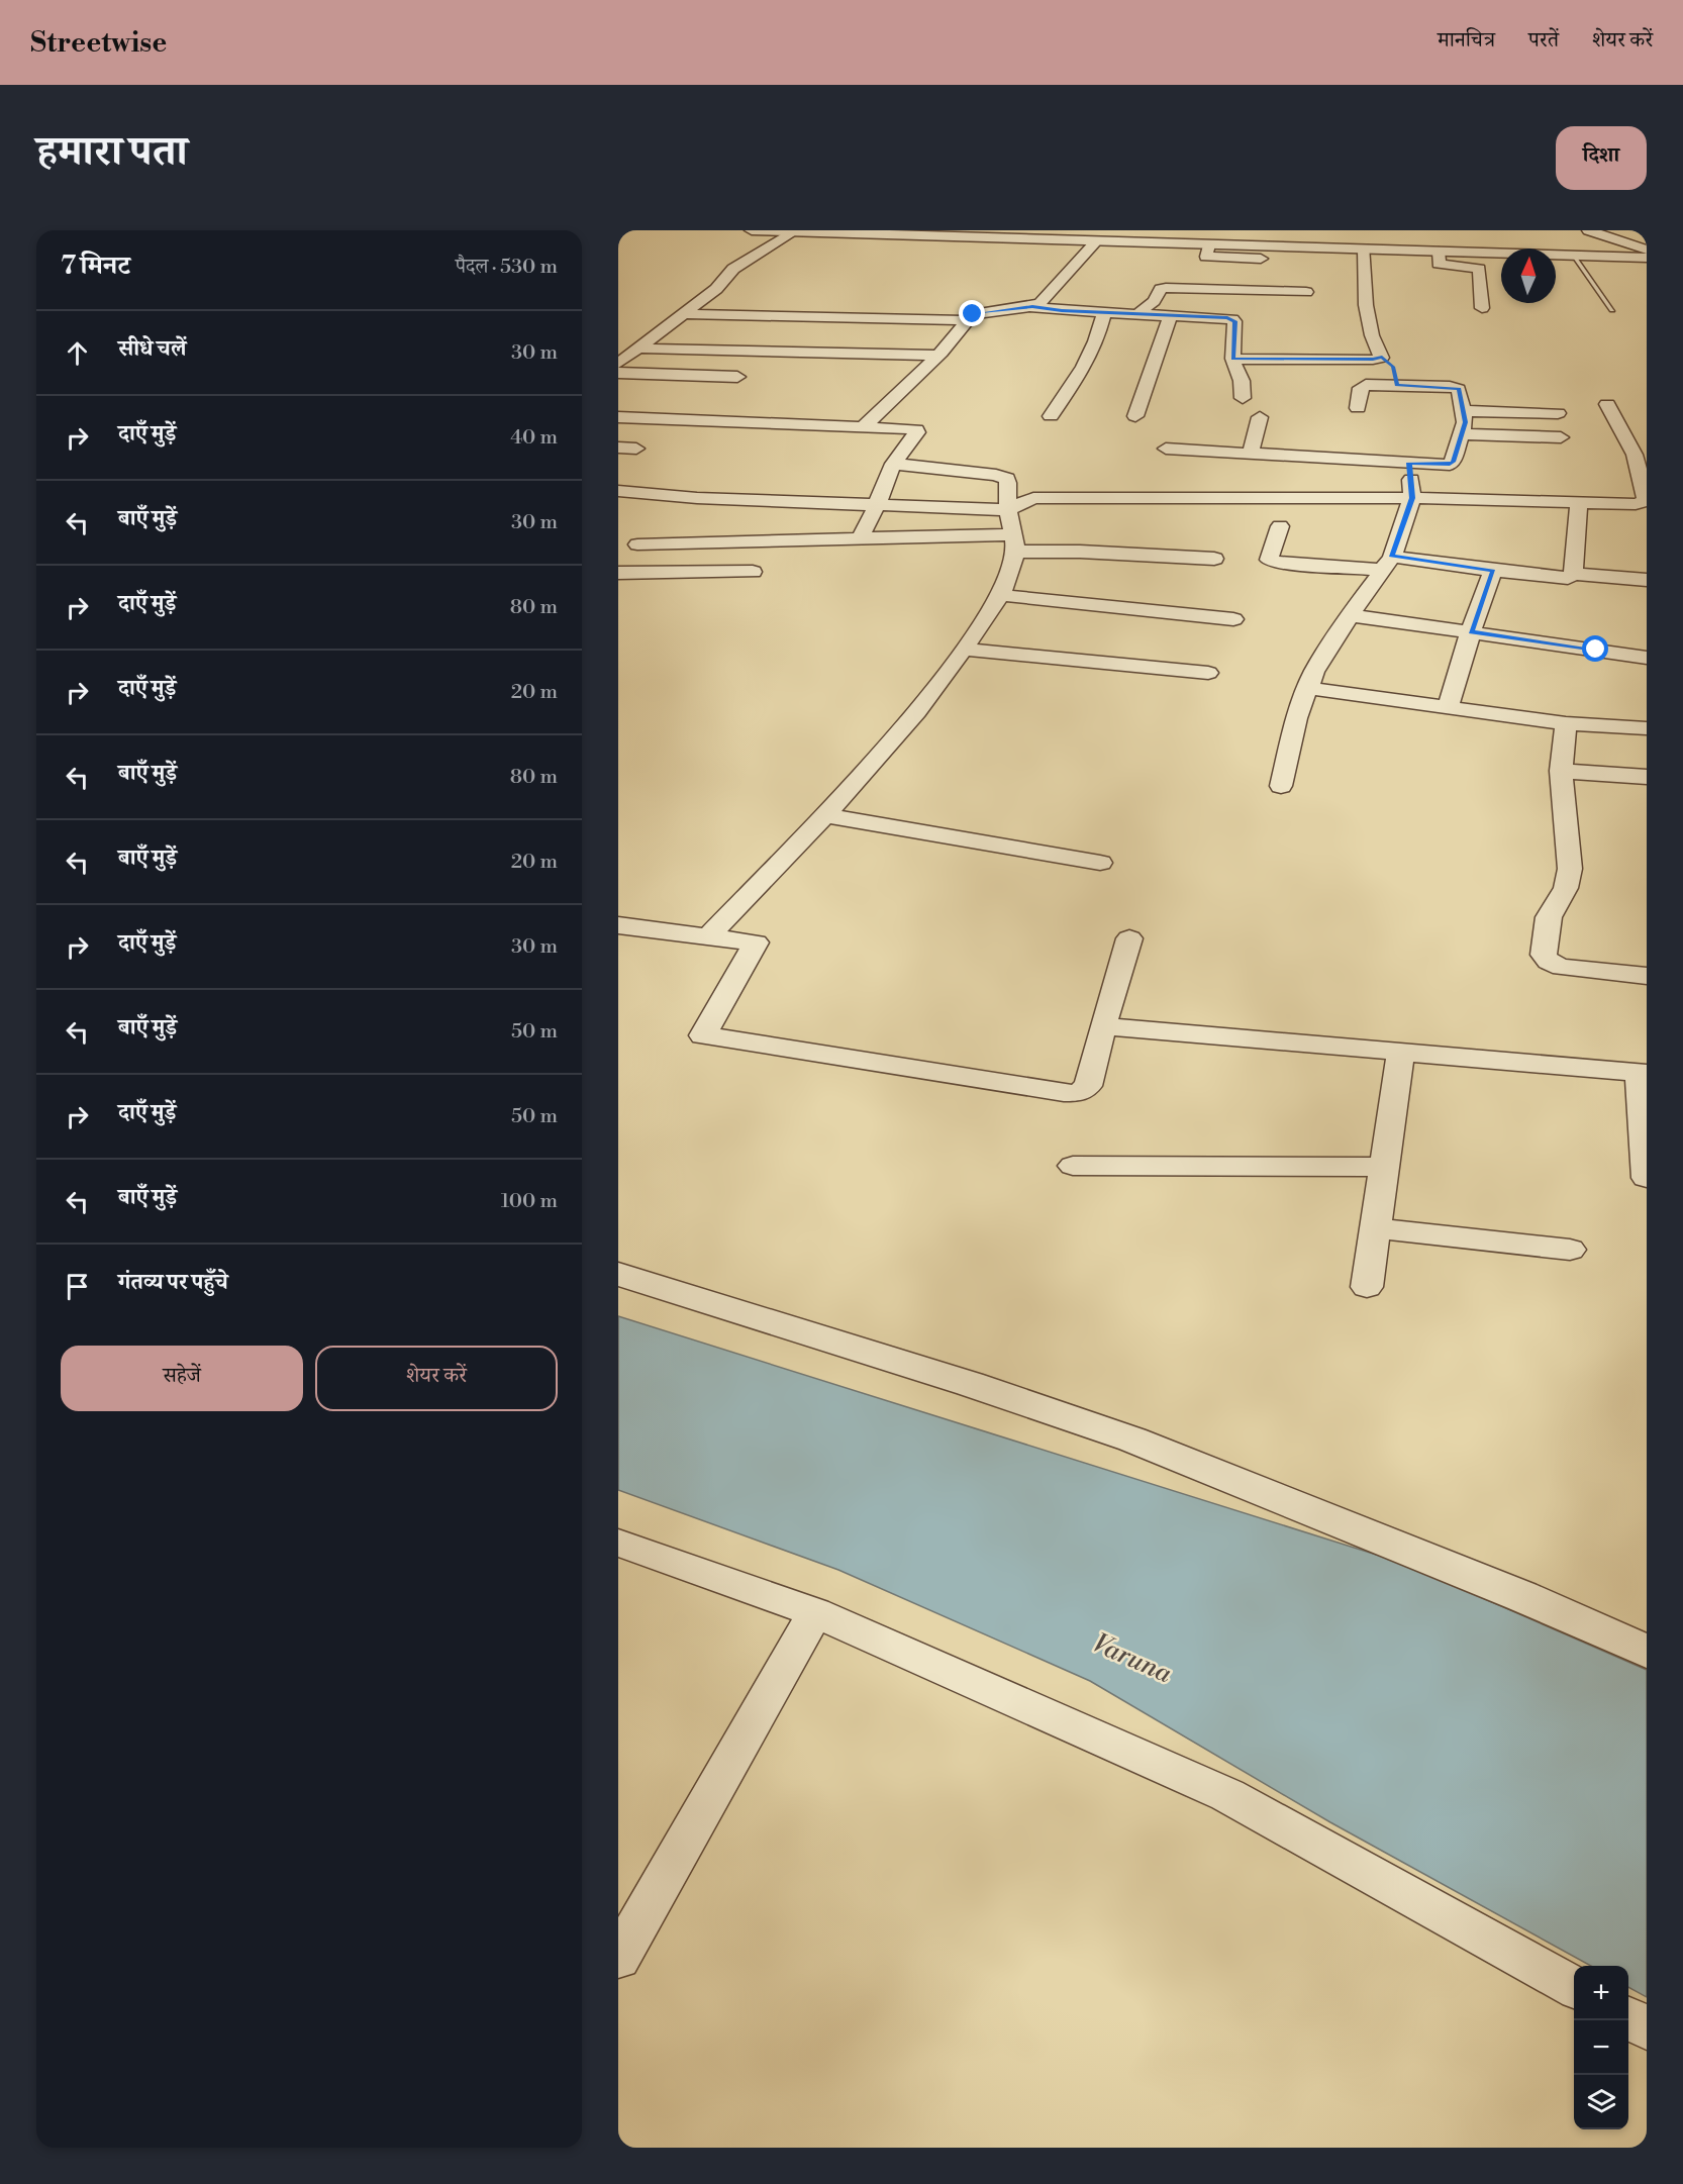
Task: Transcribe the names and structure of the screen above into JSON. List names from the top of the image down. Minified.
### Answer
{"water":["Varuna"],"north":"top","page":{"header":"Streetwise","nav":["मानचित्र","परतें","शेयर करें"],"title":"हमारा पता","buttons":["दिशा",["सहेजें","शेयर करें"]],"heading":["7 मिनट","पैदल · 530 m"],"list":[["सीधे चलें","30 m"],["दाएँ मुड़ें","40 m"],["बाएँ मुड़ें","30 m"],["दाएँ मुड़ें","80 m"],["दाएँ मुड़ें","20 m"],["बाएँ मुड़ें","80 m"],["बाएँ मुड़ें","20 m"],["दाएँ मुड़ें","30 m"],["बाएँ मुड़ें","50 m"],["दाएँ मुड़ें","50 m"],["बाएँ मुड़ें","100 m"],"गंतव्य पर पहुँचे"],"map_buttons":["+","−"]}}
